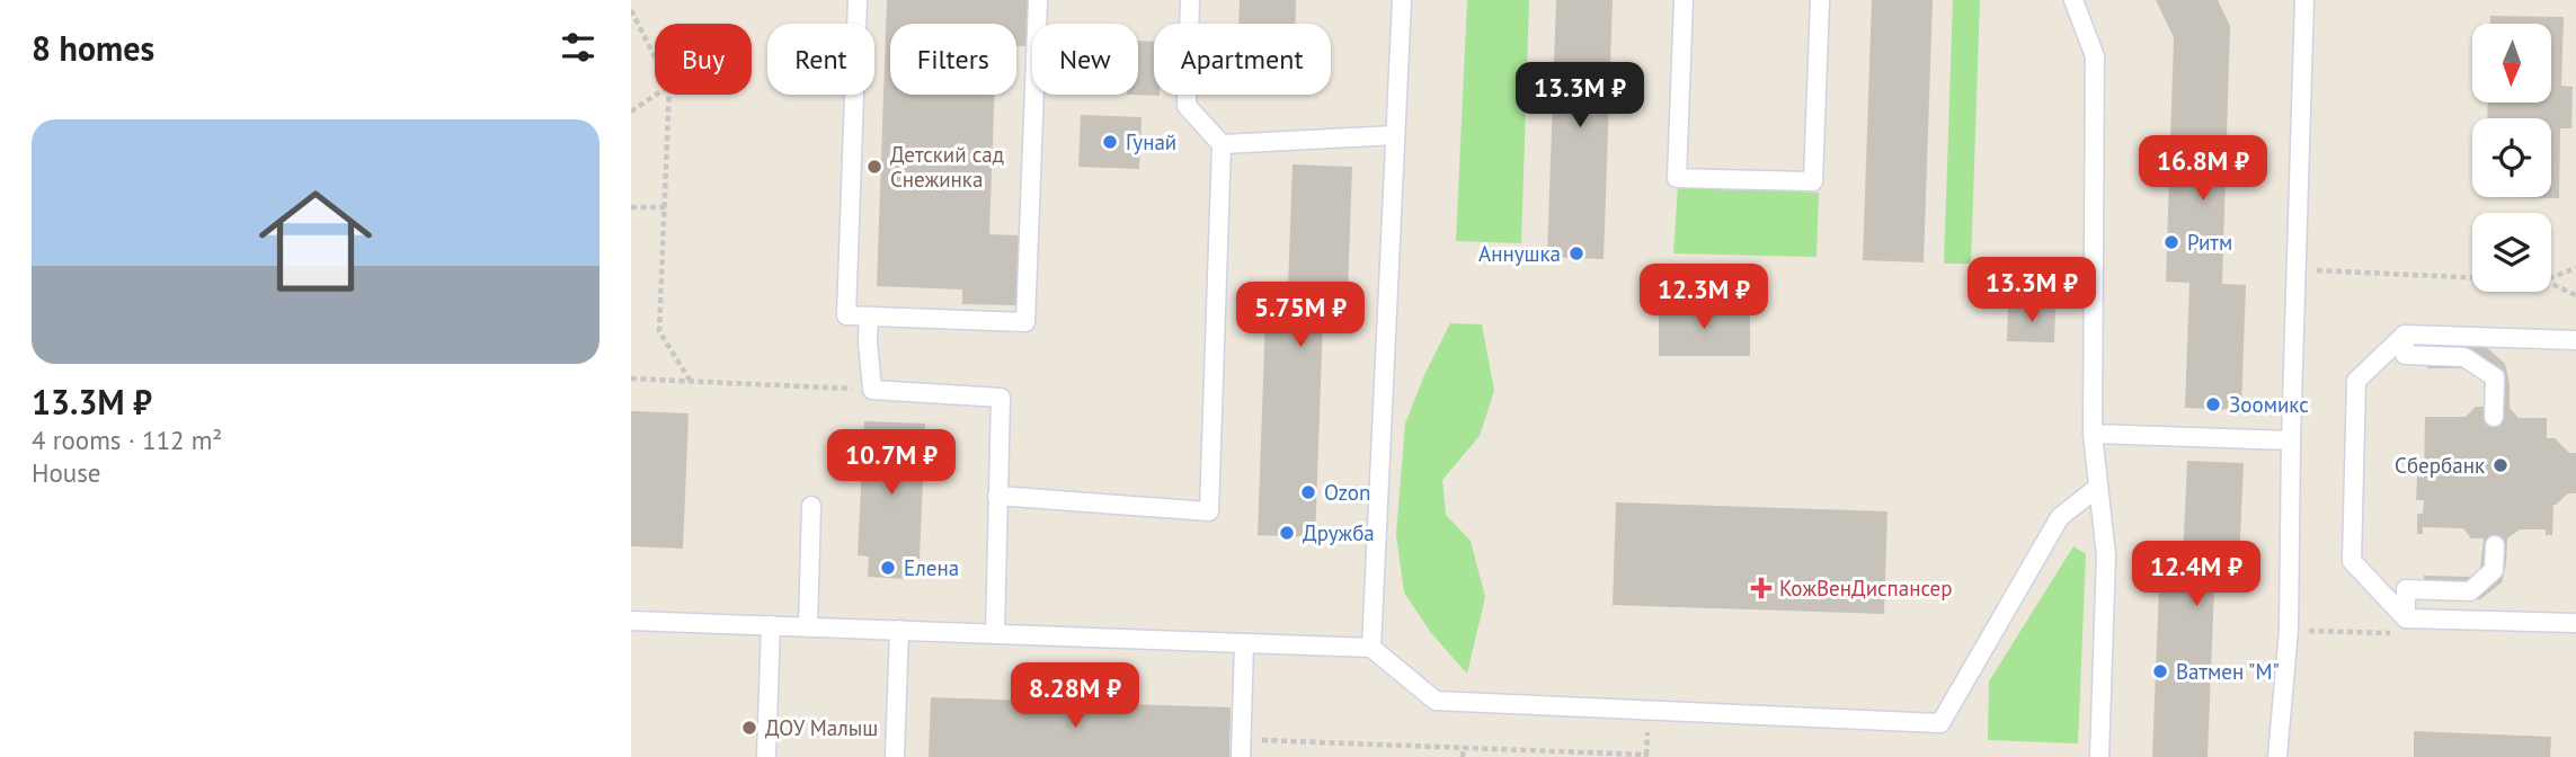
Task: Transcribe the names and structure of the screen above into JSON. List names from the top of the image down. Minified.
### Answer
{"places":{"other":["Гунай","Детский сад Снежинка","Ритм","Аннушка","Зоомикс","Сбербанк","Ozon","Дружба","Елена","Ватмен \"М\"","ДОУ Малыш"],"health":["КожВенДиспансер"]},"north":"bottom","page":{"heading":"8 homes","chip":["Buy","Rent","Filters","New","Apartment"],"price":["13.3M ₽","16.8M ₽","13.3M ₽","12.3M ₽","5.75M ₽","10.7M ₽","12.4M ₽","8.28M ₽"],"list":[{"name":"13.3M ₽","note":"4 rooms · 112 m² · House"}]}}
